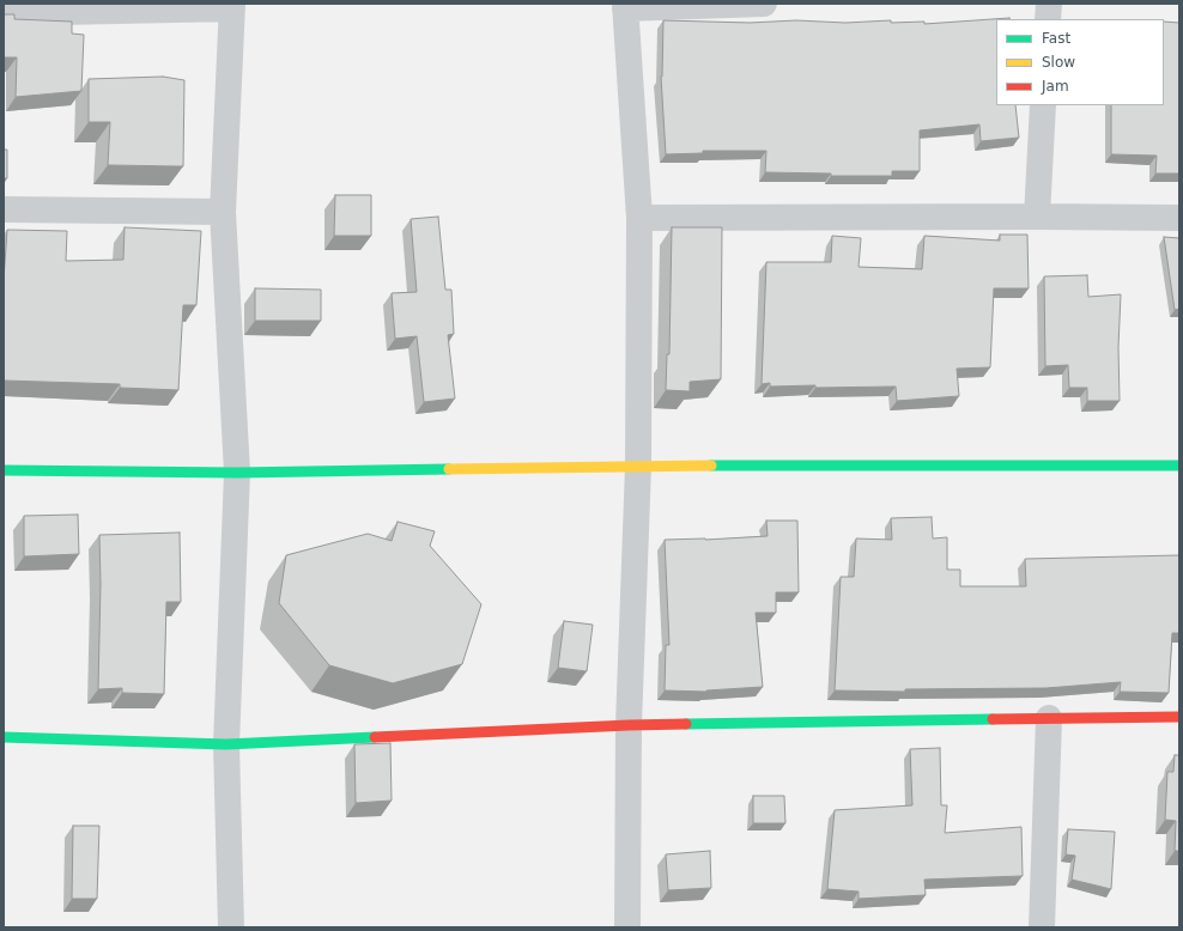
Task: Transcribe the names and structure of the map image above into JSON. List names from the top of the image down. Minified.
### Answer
{"legend":["Fast","Slow","Jam"]}
